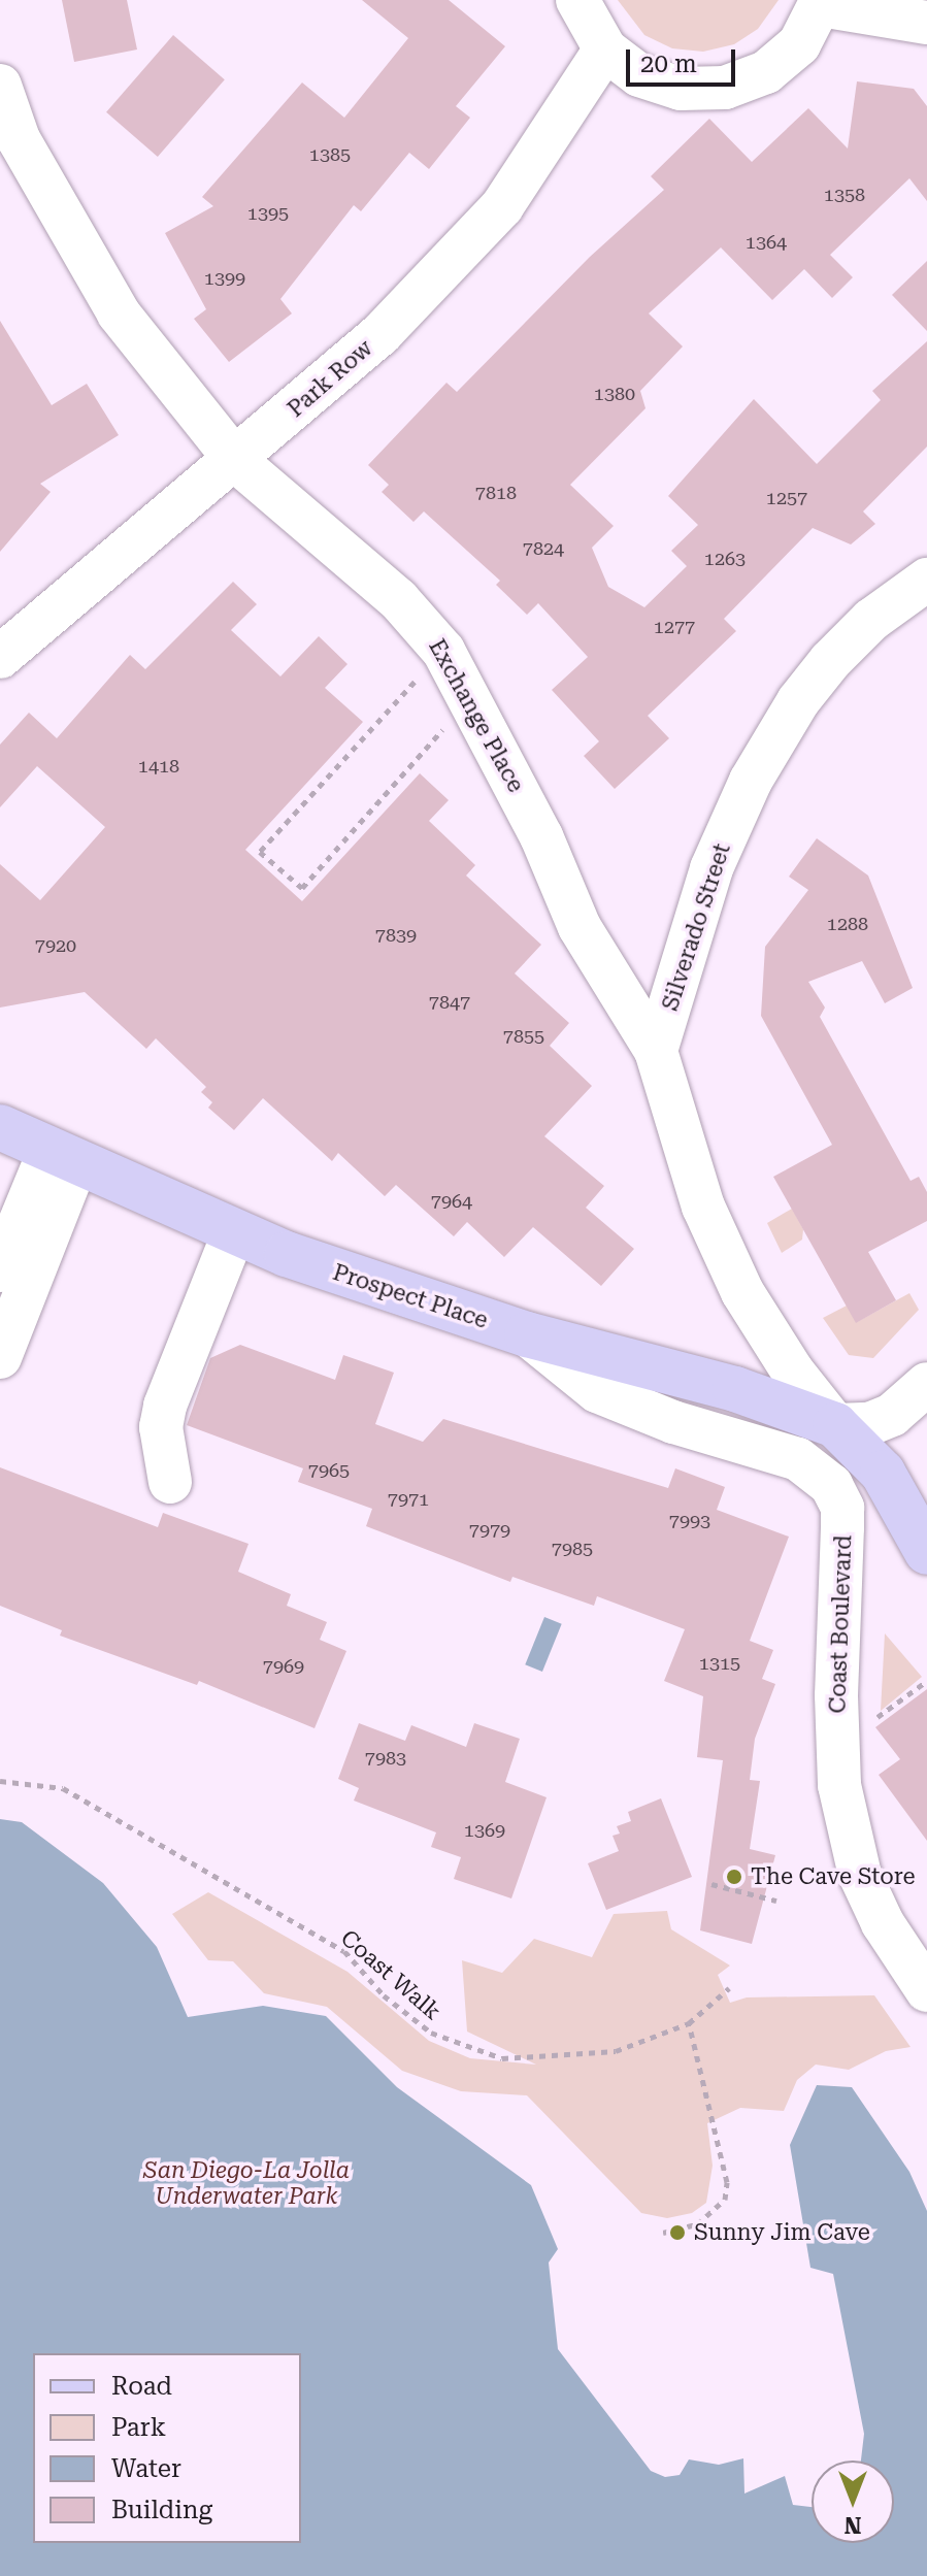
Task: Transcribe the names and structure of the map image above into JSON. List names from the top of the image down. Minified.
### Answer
{"streets":{"main road":["Prospect Place"],"street":["Park Row","Exchange Place","Silverado Street","Coast Boulevard"],"path":["Coast Walk"]},"crossings":[["Park Row","Exchange Place"],["Exchange Place","Silverado Street"],["Exchange Place","Prospect Place"],["Prospect Place","Coast Boulevard"]],"parks":["San Diego-La Jolla Underwater Park"],"places":["The Cave Store","Sunny Jim Cave"],"house_numbers":["1385","1358","1395","1364","1399","1380","7818","1257","7824","1263","1277","1418","1288","7839","7920","7847","7855","7964","7965","7971","7993","7979","7985","1315","7969","7983","1369"],"legend":["Road","Park","Water","Building"],"scale_bar":"20 m","north":"bottom"}
